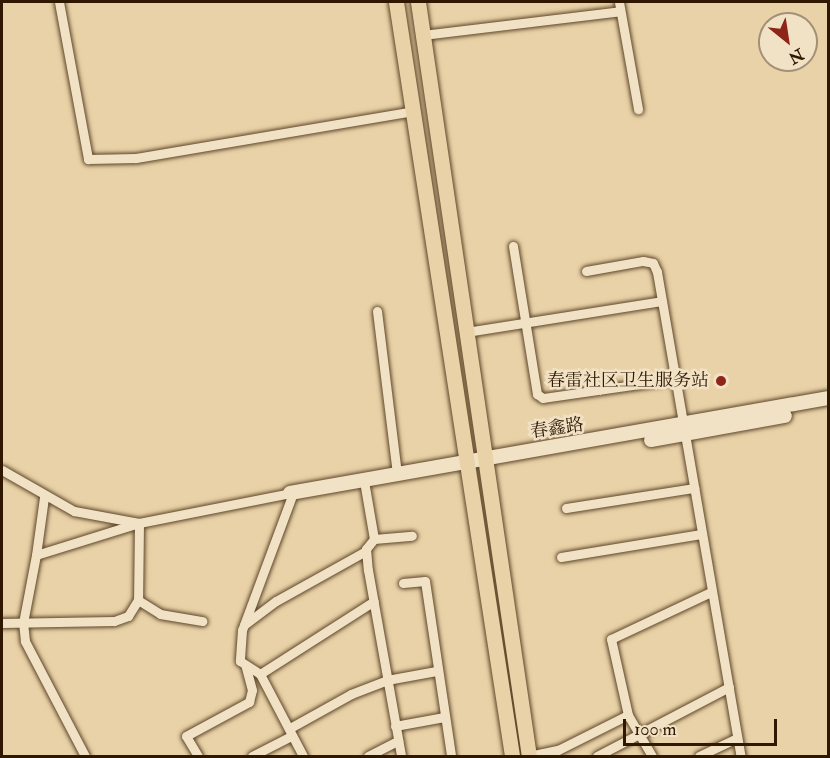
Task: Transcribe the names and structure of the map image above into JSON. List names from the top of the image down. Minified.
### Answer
{"streets":{"main road":["春鑫路"]},"places":["春雷社区卫生服务站"],"scale_bar":"100 m","north":"bottom right"}
